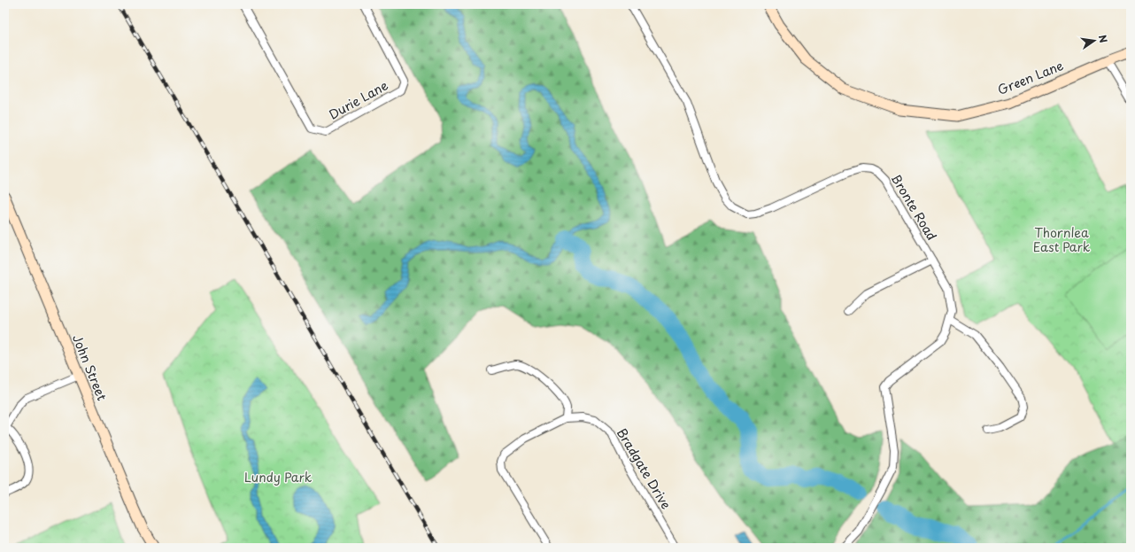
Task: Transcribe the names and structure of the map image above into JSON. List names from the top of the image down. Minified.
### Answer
{"streets":{"street":["Green Lane","Durie Lane","Bronte Road","John Street","Bradgate Drive"]},"parks":["Thornlea East Park","Lundy Park"],"north":"right"}
